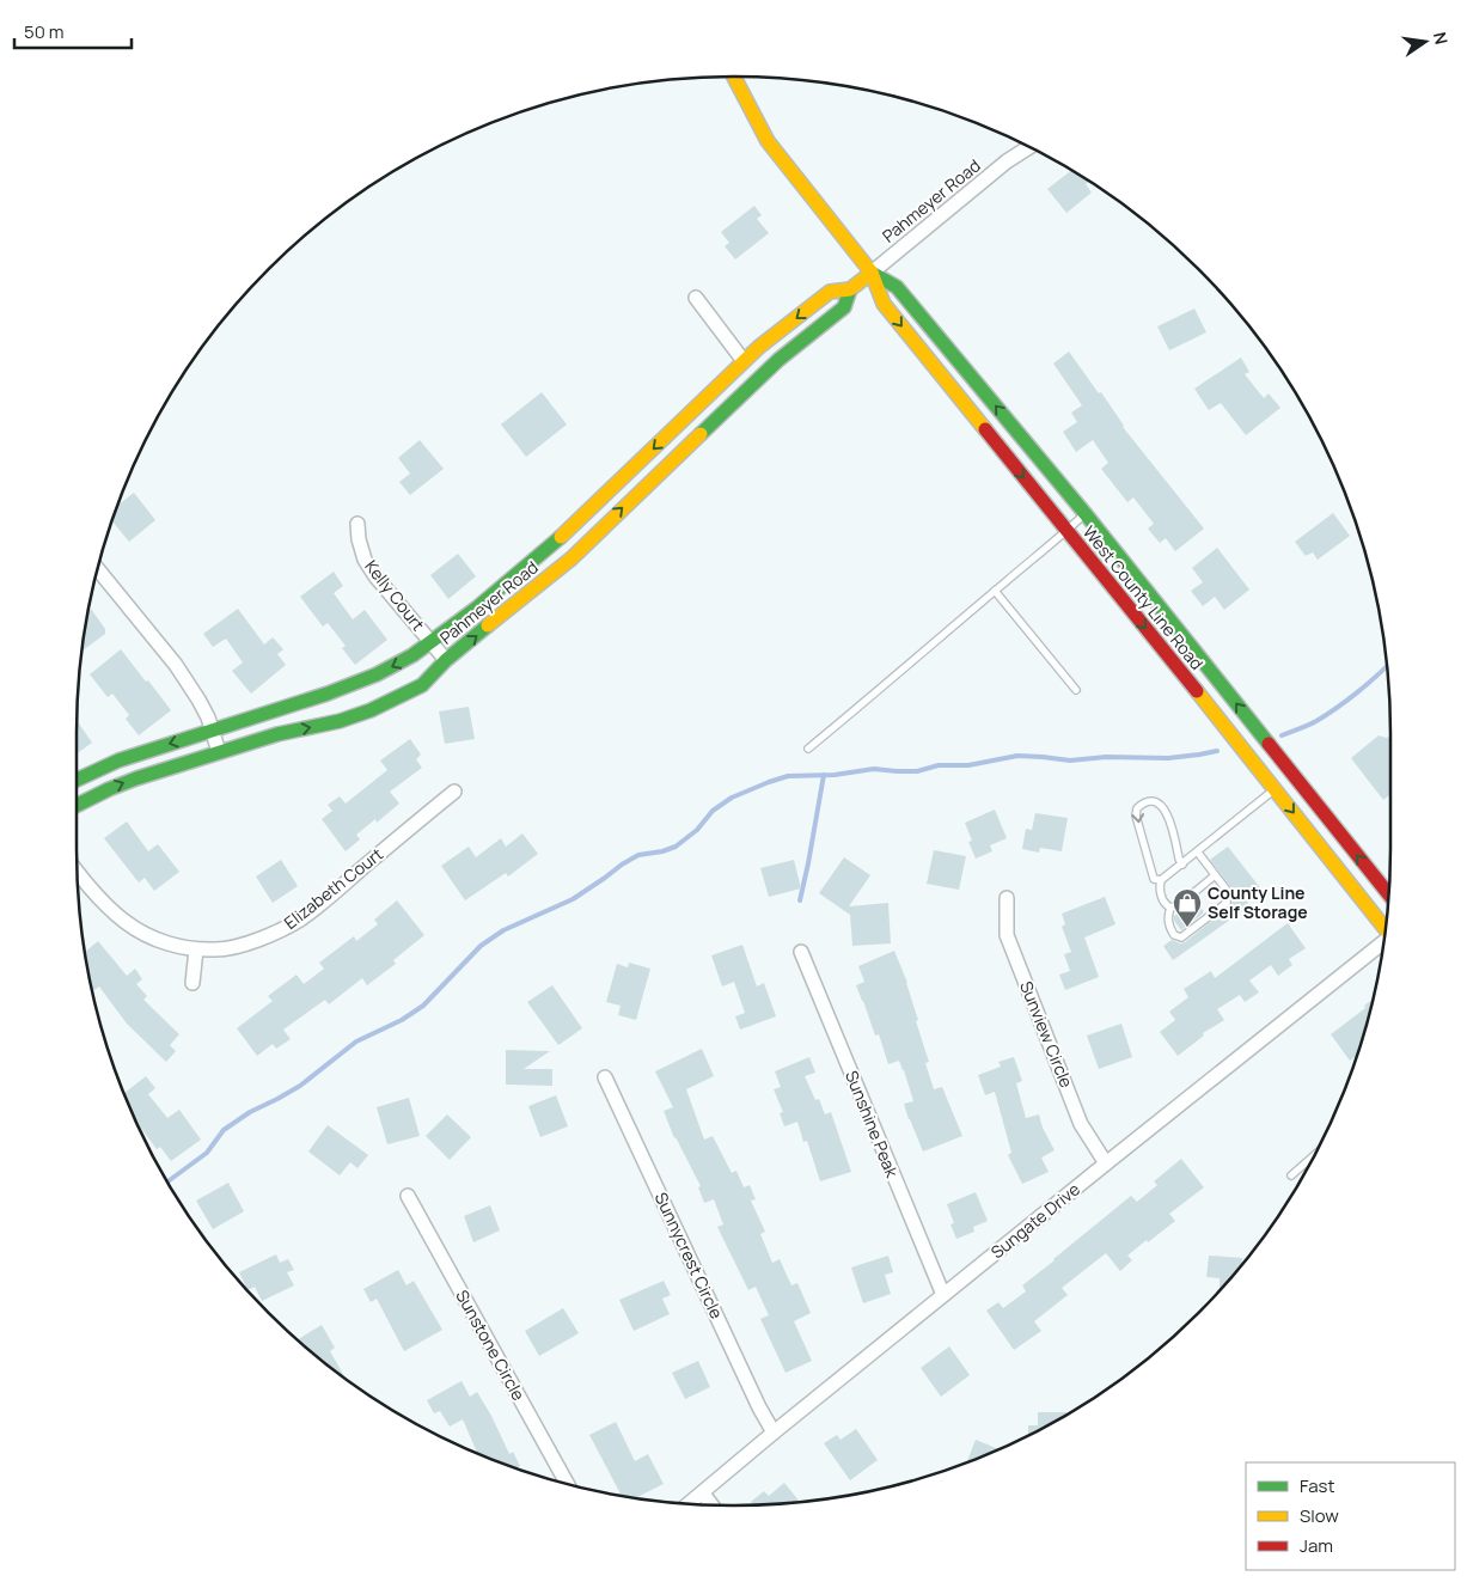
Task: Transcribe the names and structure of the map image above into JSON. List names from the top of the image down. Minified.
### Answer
{"streets":{"main road":["Pahmeyer Road","West County Line Road"],"street":["Kelly Court","Elizabeth Court","Sunview Circle","Sunshine Peak","Sungate Drive","Sunnycrest Circle","Sunstone Circle"]},"crossings":[["Pahmeyer Road","Kelly Court"],["Pahmeyer Road","West County Line Road"],["Sunview Circle","Sungate Drive"],["Sunshine Peak","Sungate Drive"],["Sungate Drive","Sunnycrest Circle"]],"places":{"shop":["County Line Self Storage"]},"legend":["Fast","Slow","Jam"],"scale_bar":"50 m","north":"right"}
